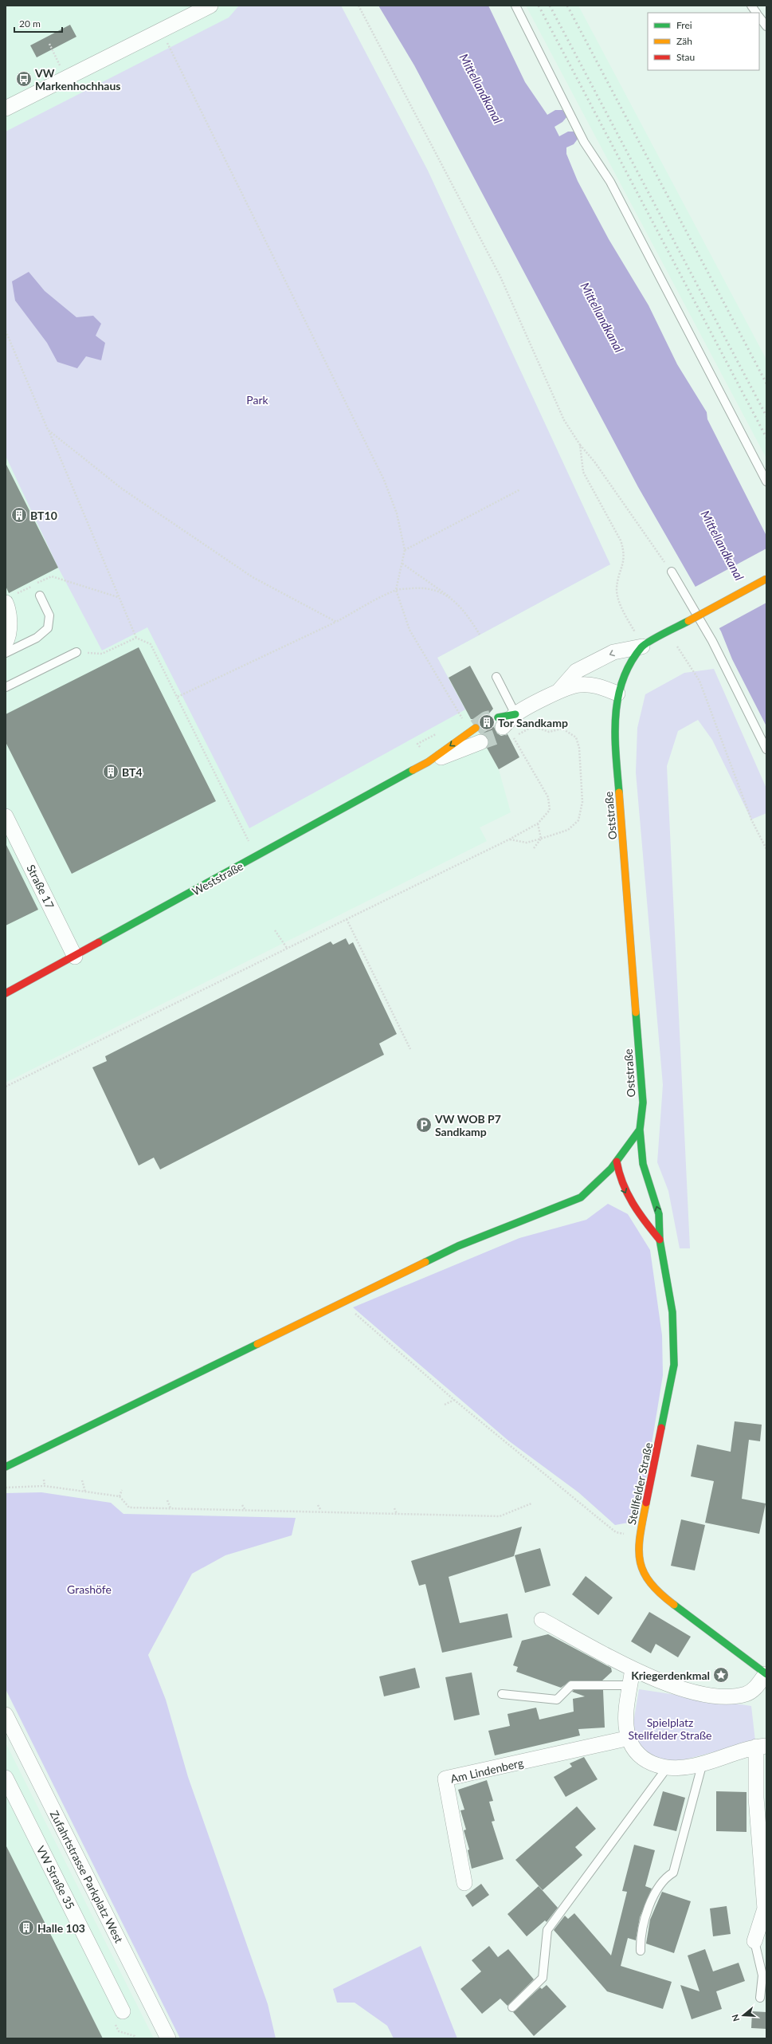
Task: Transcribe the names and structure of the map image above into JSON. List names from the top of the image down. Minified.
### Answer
{"streets":{"street":["Oststraße","Weststraße","Straße 17","Stellfelder Straße","Am Lindenberg","Zufahrtstrasse Parkplatz West","VW Straße 35"]},"crossings":[["Oststraße","Stellfelder Straße"],["Weststraße","Straße 17"]],"water":["Mittellandkanal"],"parks":["Park","Grashöfe","Spielplatz Stellfelder Straße"],"places":{"bus stop":["VW Markenhochhaus"],"building":["BT10","Tor Sandkamp","BT4","Halle 103"],"parking":["VW WOB P7 Sandkamp"],"place":["Kriegerdenkmal"]},"legend":["Frei","Zäh","Stau"],"scale_bar":"20 m","north":"left"}
